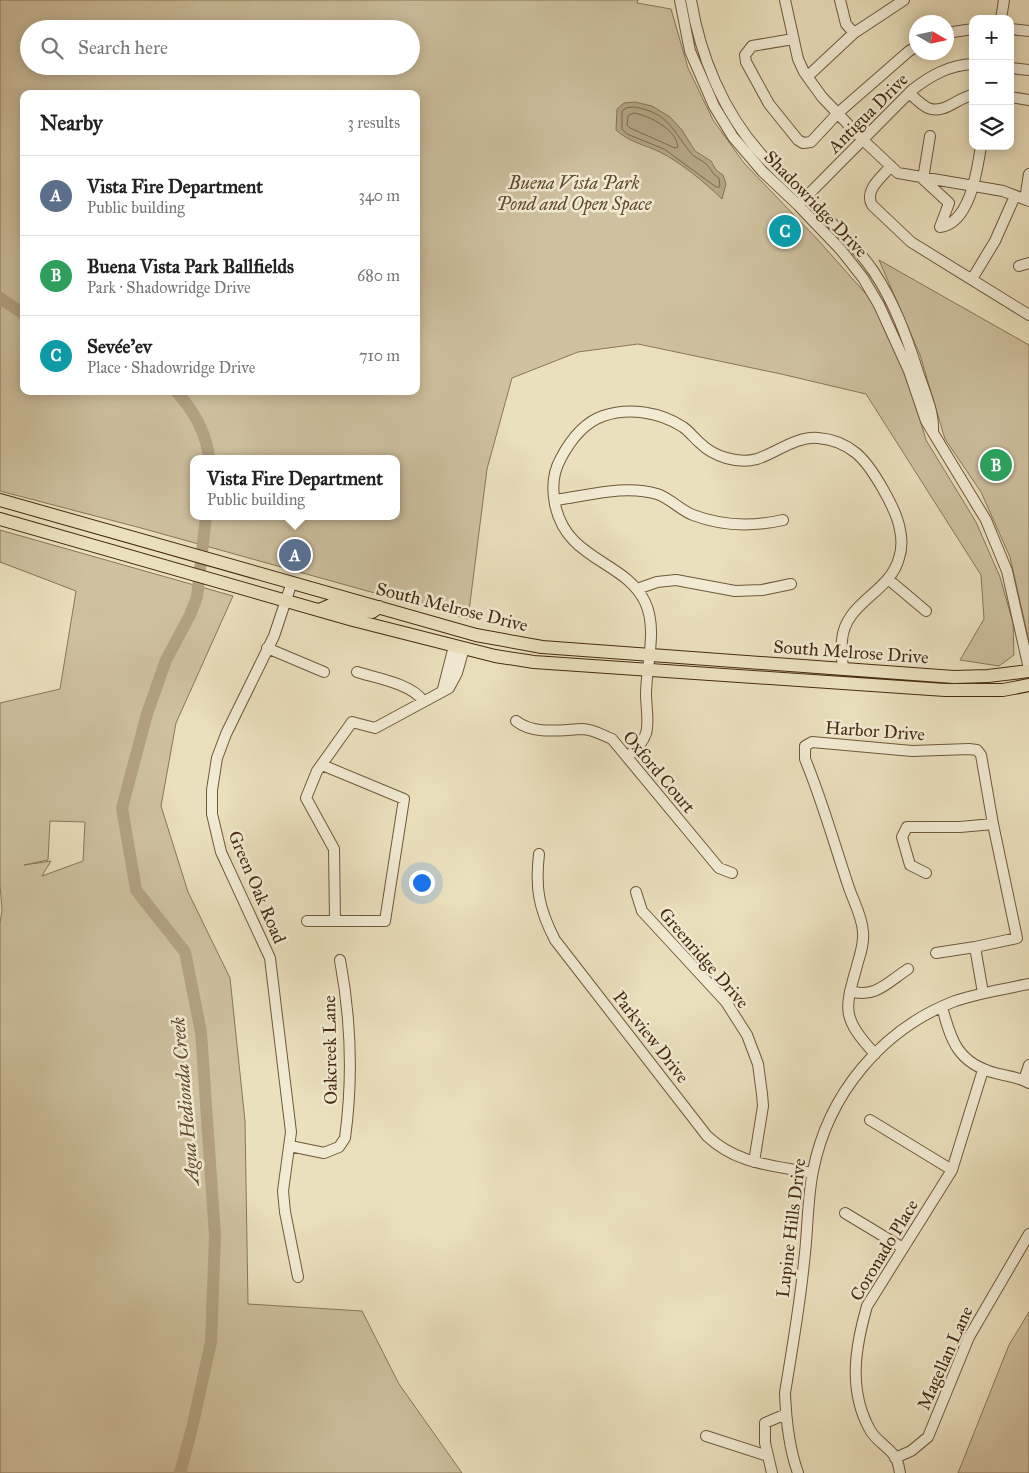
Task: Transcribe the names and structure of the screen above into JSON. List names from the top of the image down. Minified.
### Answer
{"streets":{"main road":["South Melrose Drive"],"street":["Antigua Drive","Shadowridge Drive","Harbor Drive","Oxford Court","Green Oak Road","Greenridge Drive","Parkview Drive","Oakcreek Lane","Lupine Hills Drive","Coronado Place","Magellan Lane"]},"crossings":[["Antigua Drive","Shadowridge Drive"],["Shadowridge Drive","South Melrose Drive"],["South Melrose Drive","Green Oak Road"],["Harbor Drive","Lupine Hills Drive"],["Green Oak Road","Oakcreek Lane"],["Greenridge Drive","Parkview Drive"],["Parkview Drive","Lupine Hills Drive"],["Coronado Place","Magellan Lane"]],"water":["Agua Hedionda Creek"],"parks":["Buena Vista Park Pond and Open Space"],"north":"right","page":{"map_buttons":["+","−"],"search":"Search here","heading":["Nearby","3 results"],"list":[{"mark":"A","name":"Vista Fire Department","note":"Public building","value":"340 m"},{"mark":"B","name":"Buena Vista Park Ballfields","note":"Park · Shadowridge Drive","value":"680 m"},{"mark":"C","name":"Sevée'ev","note":"Place · Shadowridge Drive","value":"710 m"}],"pins":["C","B","A"],"popup":["Vista Fire Department","Public building"]}}
